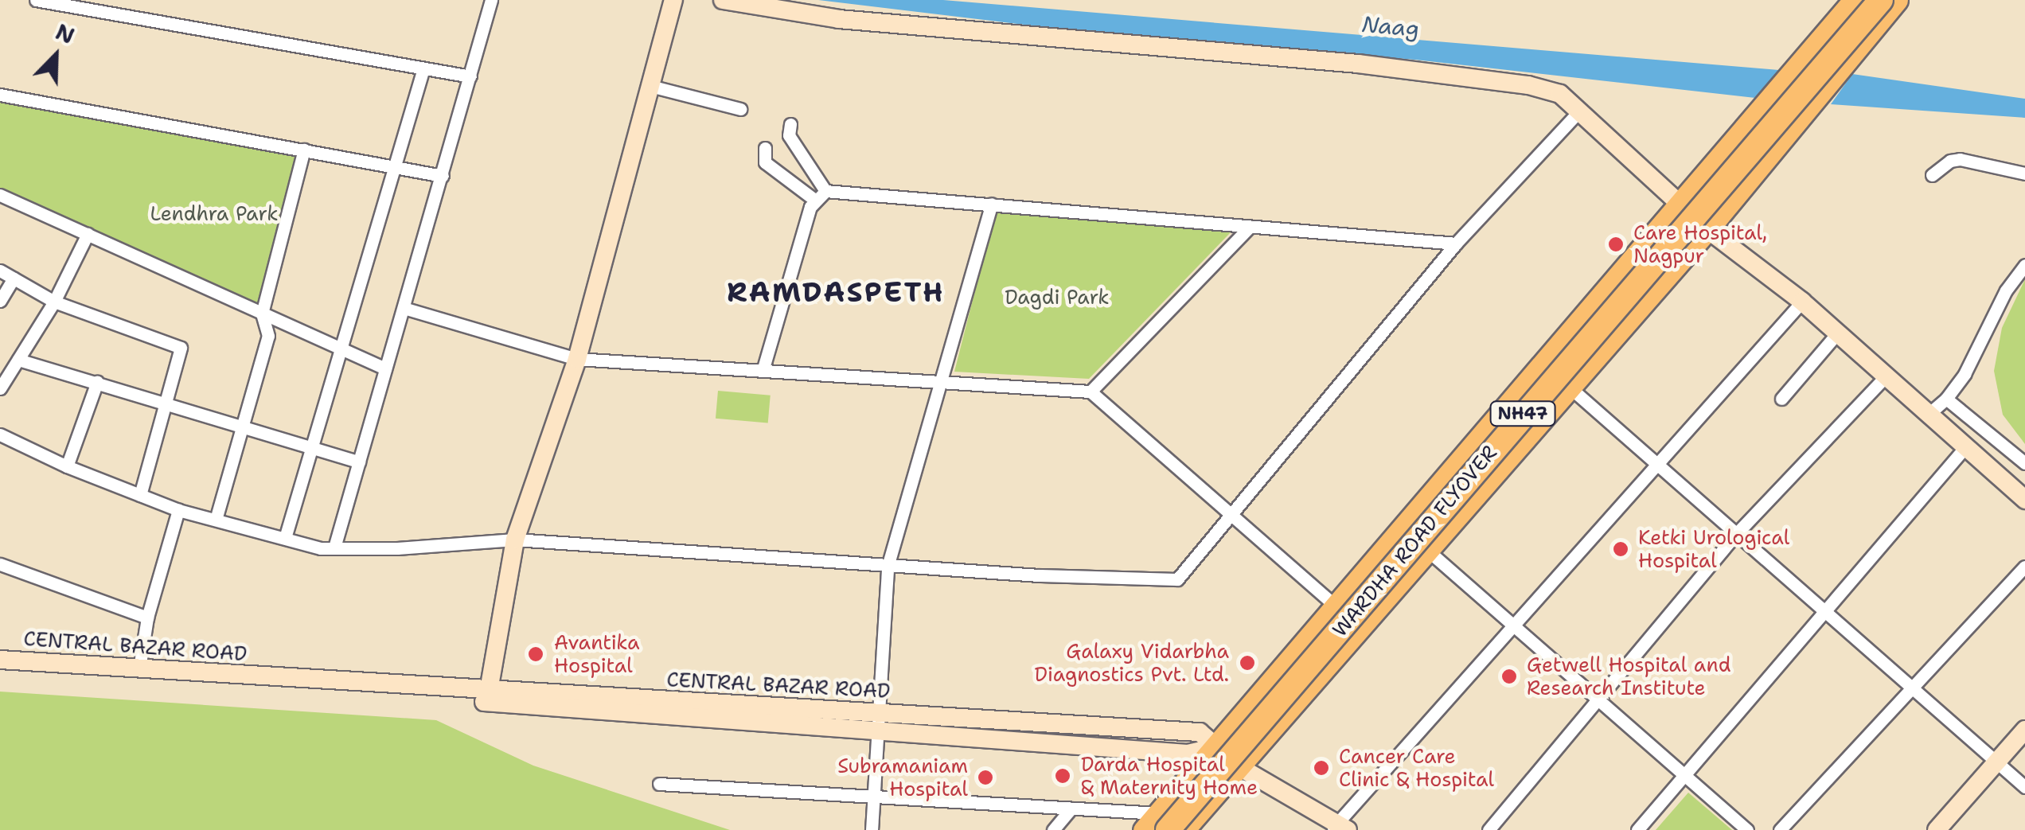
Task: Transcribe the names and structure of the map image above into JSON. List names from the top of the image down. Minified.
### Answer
{"streets":{"highway":["NH47","WARDHA ROAD FLYOVER"],"street":["CENTRAL BAZAR ROAD"]},"districts":["RAMDASPETH"],"water":["Naag"],"parks":["Lendhra Park","Dagdi Park"],"places":["Care Hospital, Nagpur","Ketki Urological Hospital","Avantika Hospital","Galaxy Vidarbha Diagnostics Pvt. Ltd.","Getwell Hospital and Research Institute","Cancer Care Clinic & Hospital","Darda Hospital & Maternity Home","Subramaniam Hospital"],"north":"top right"}
